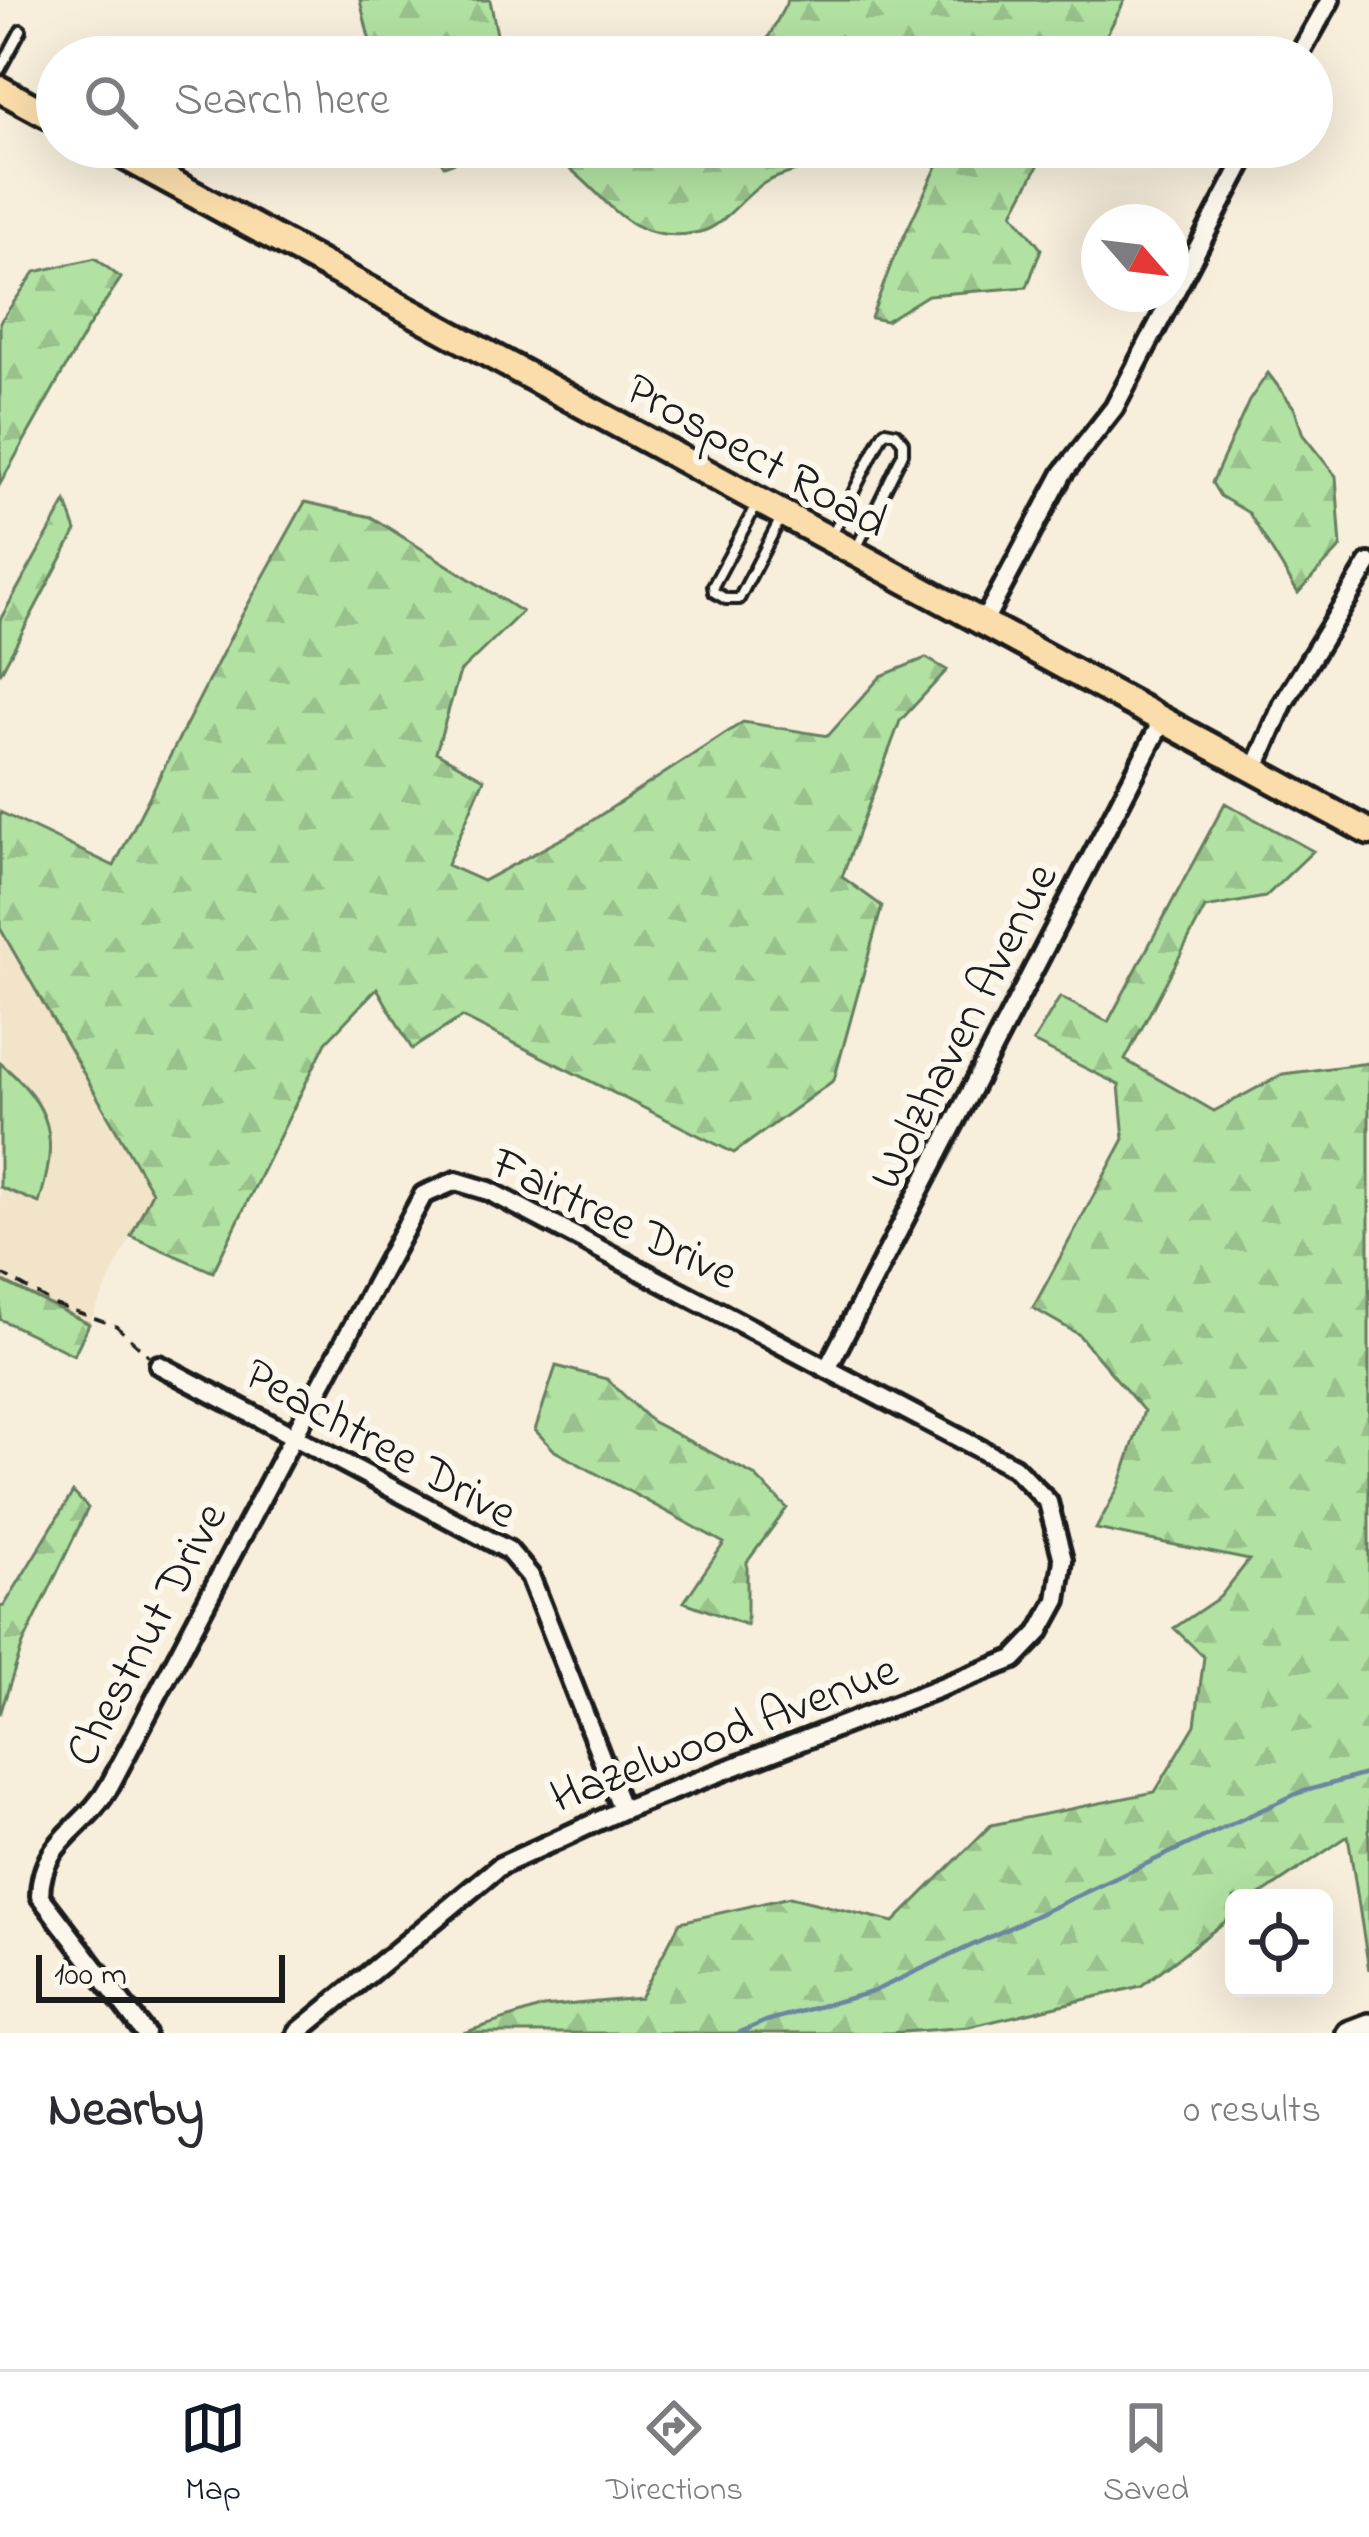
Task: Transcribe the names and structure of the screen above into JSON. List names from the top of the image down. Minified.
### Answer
{"streets":{"main road":["Prospect Road"],"street":["Wolzhaven Avenue","Fairtree Drive","Peachtree Drive","Chestnut Drive","Hazelwood Avenue"]},"crossings":[["Prospect Road","Wolzhaven Avenue"],["Wolzhaven Avenue","Fairtree Drive"],["Fairtree Drive","Peachtree Drive"],["Fairtree Drive","Chestnut Drive"],["Fairtree Drive","Hazelwood Avenue"],["Peachtree Drive","Chestnut Drive"],["Peachtree Drive","Hazelwood Avenue"]],"scale_bar":"100 m","north":"bottom right","page":{"search":"Search here","scale":"100 m","heading":["Nearby","0 results"],"nav":["Map","Directions","Saved"]}}
